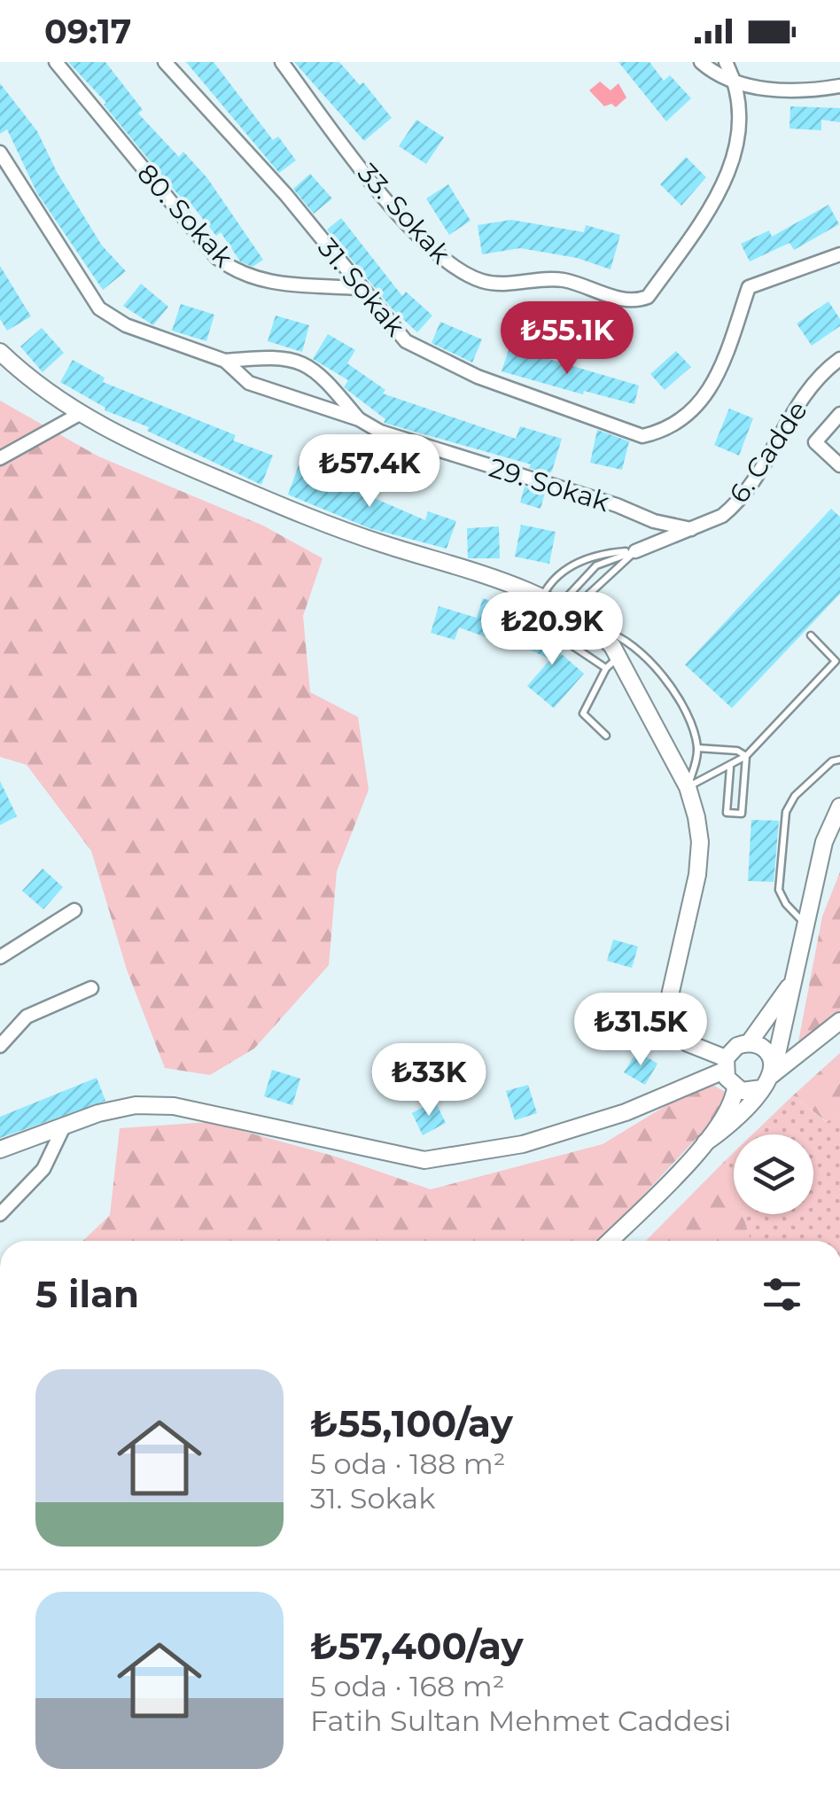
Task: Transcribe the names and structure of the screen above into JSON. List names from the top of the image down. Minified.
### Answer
{"streets":{"street":["33. Sokak","80. Sokak","31. Sokak","6. Cadde","29. Sokak"]},"crossings":[["80. Sokak","31. Sokak"],["6. Cadde","29. Sokak"]],"page":{"status":"09:17","price":["₺55.1K","₺57.4K","₺20.9K","₺31.5K","₺33K"],"heading":"5 ilan","list":[{"name":"₺55,100/ay","note":"5 oda · 188 m² · 31. Sokak"},{"name":"₺57,400/ay","note":"5 oda · 168 m² · Fatih Sultan Mehmet Caddesi"}]}}
